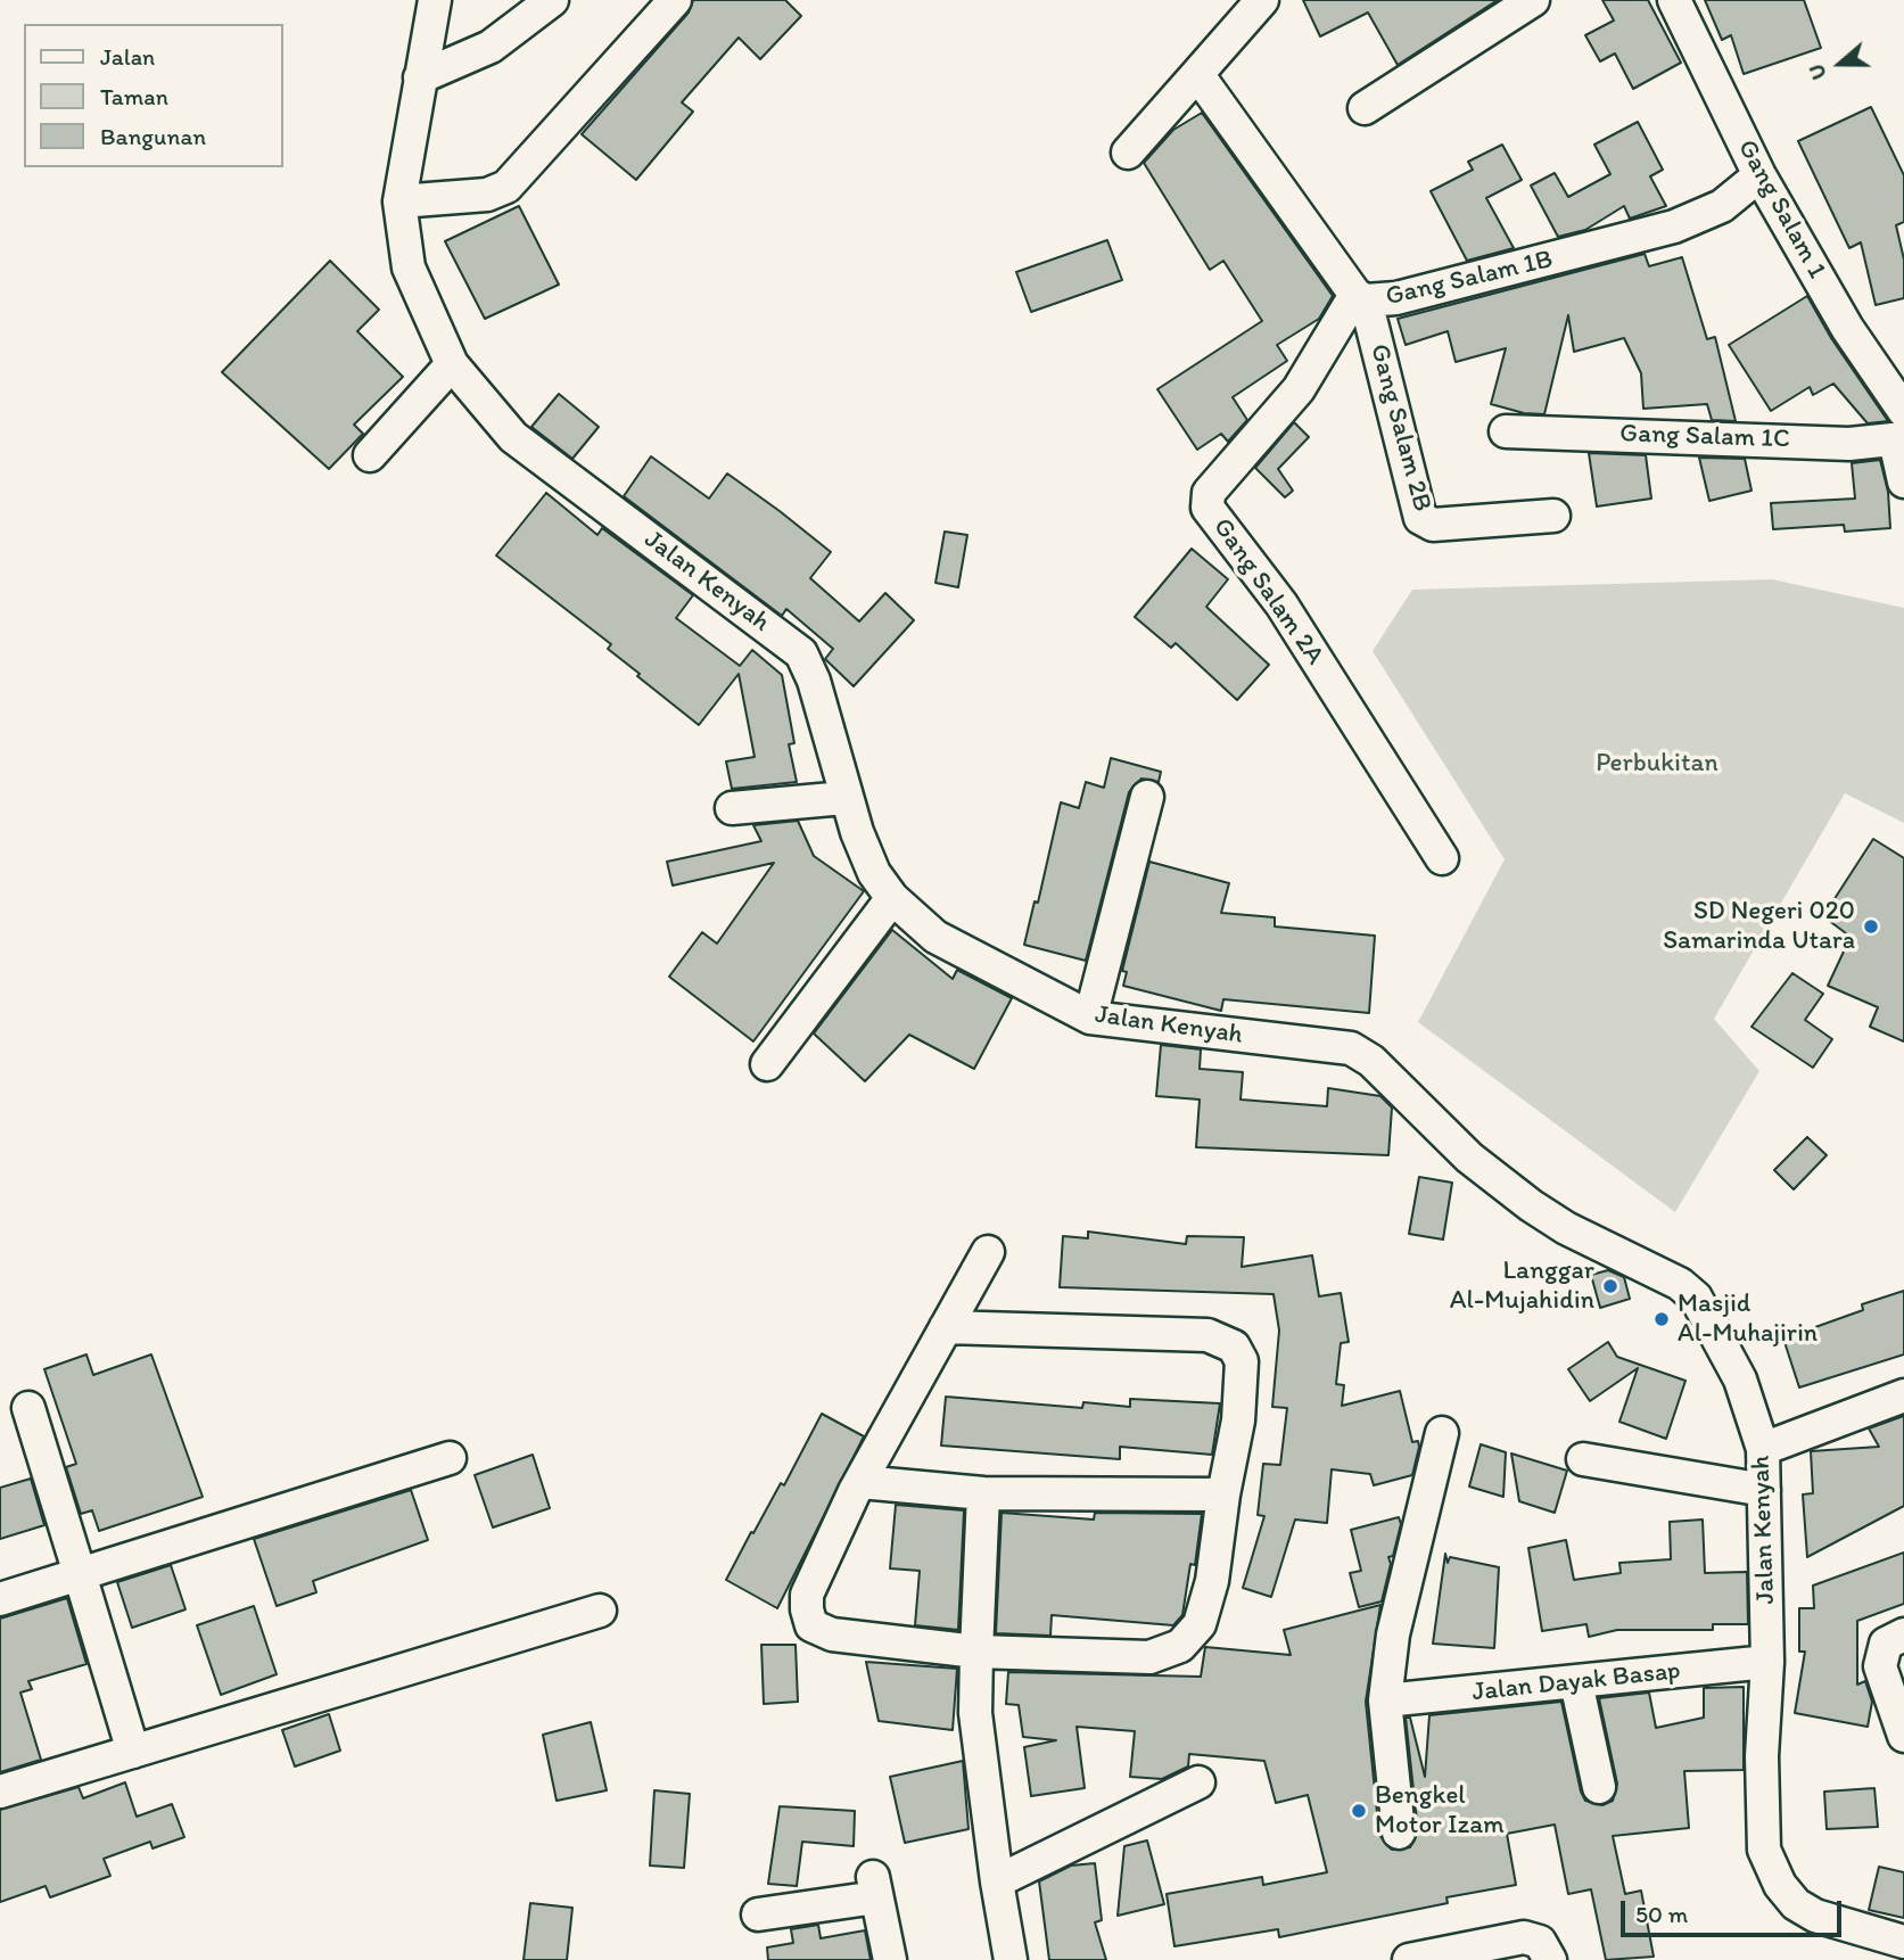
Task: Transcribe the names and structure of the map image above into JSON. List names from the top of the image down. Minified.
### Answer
{"streets":{"street":["Gang Salam 1","Gang Salam 1B","Gang Salam 2B","Gang Salam 1C","Jalan Kenyah","Gang Salam 2A","Jalan Dayak Basap"]},"crossings":[["Gang Salam 1","Gang Salam 1B"],["Gang Salam 1","Gang Salam 1C"],["Gang Salam 1B","Gang Salam 2B"],["Gang Salam 1B","Gang Salam 2A"],["Gang Salam 2B","Gang Salam 2A"],["Jalan Kenyah","Jalan Dayak Basap"]],"parks":["Perbukitan"],"places":["SD Negeri 020 Samarinda Utara","Langgar Al-Mujahidin","Masjid Al-Muhajirin","Bengkel Motor Izam"],"legend":["Jalan","Taman","Bangunan"],"scale_bar":"50 m","north":"left"}
